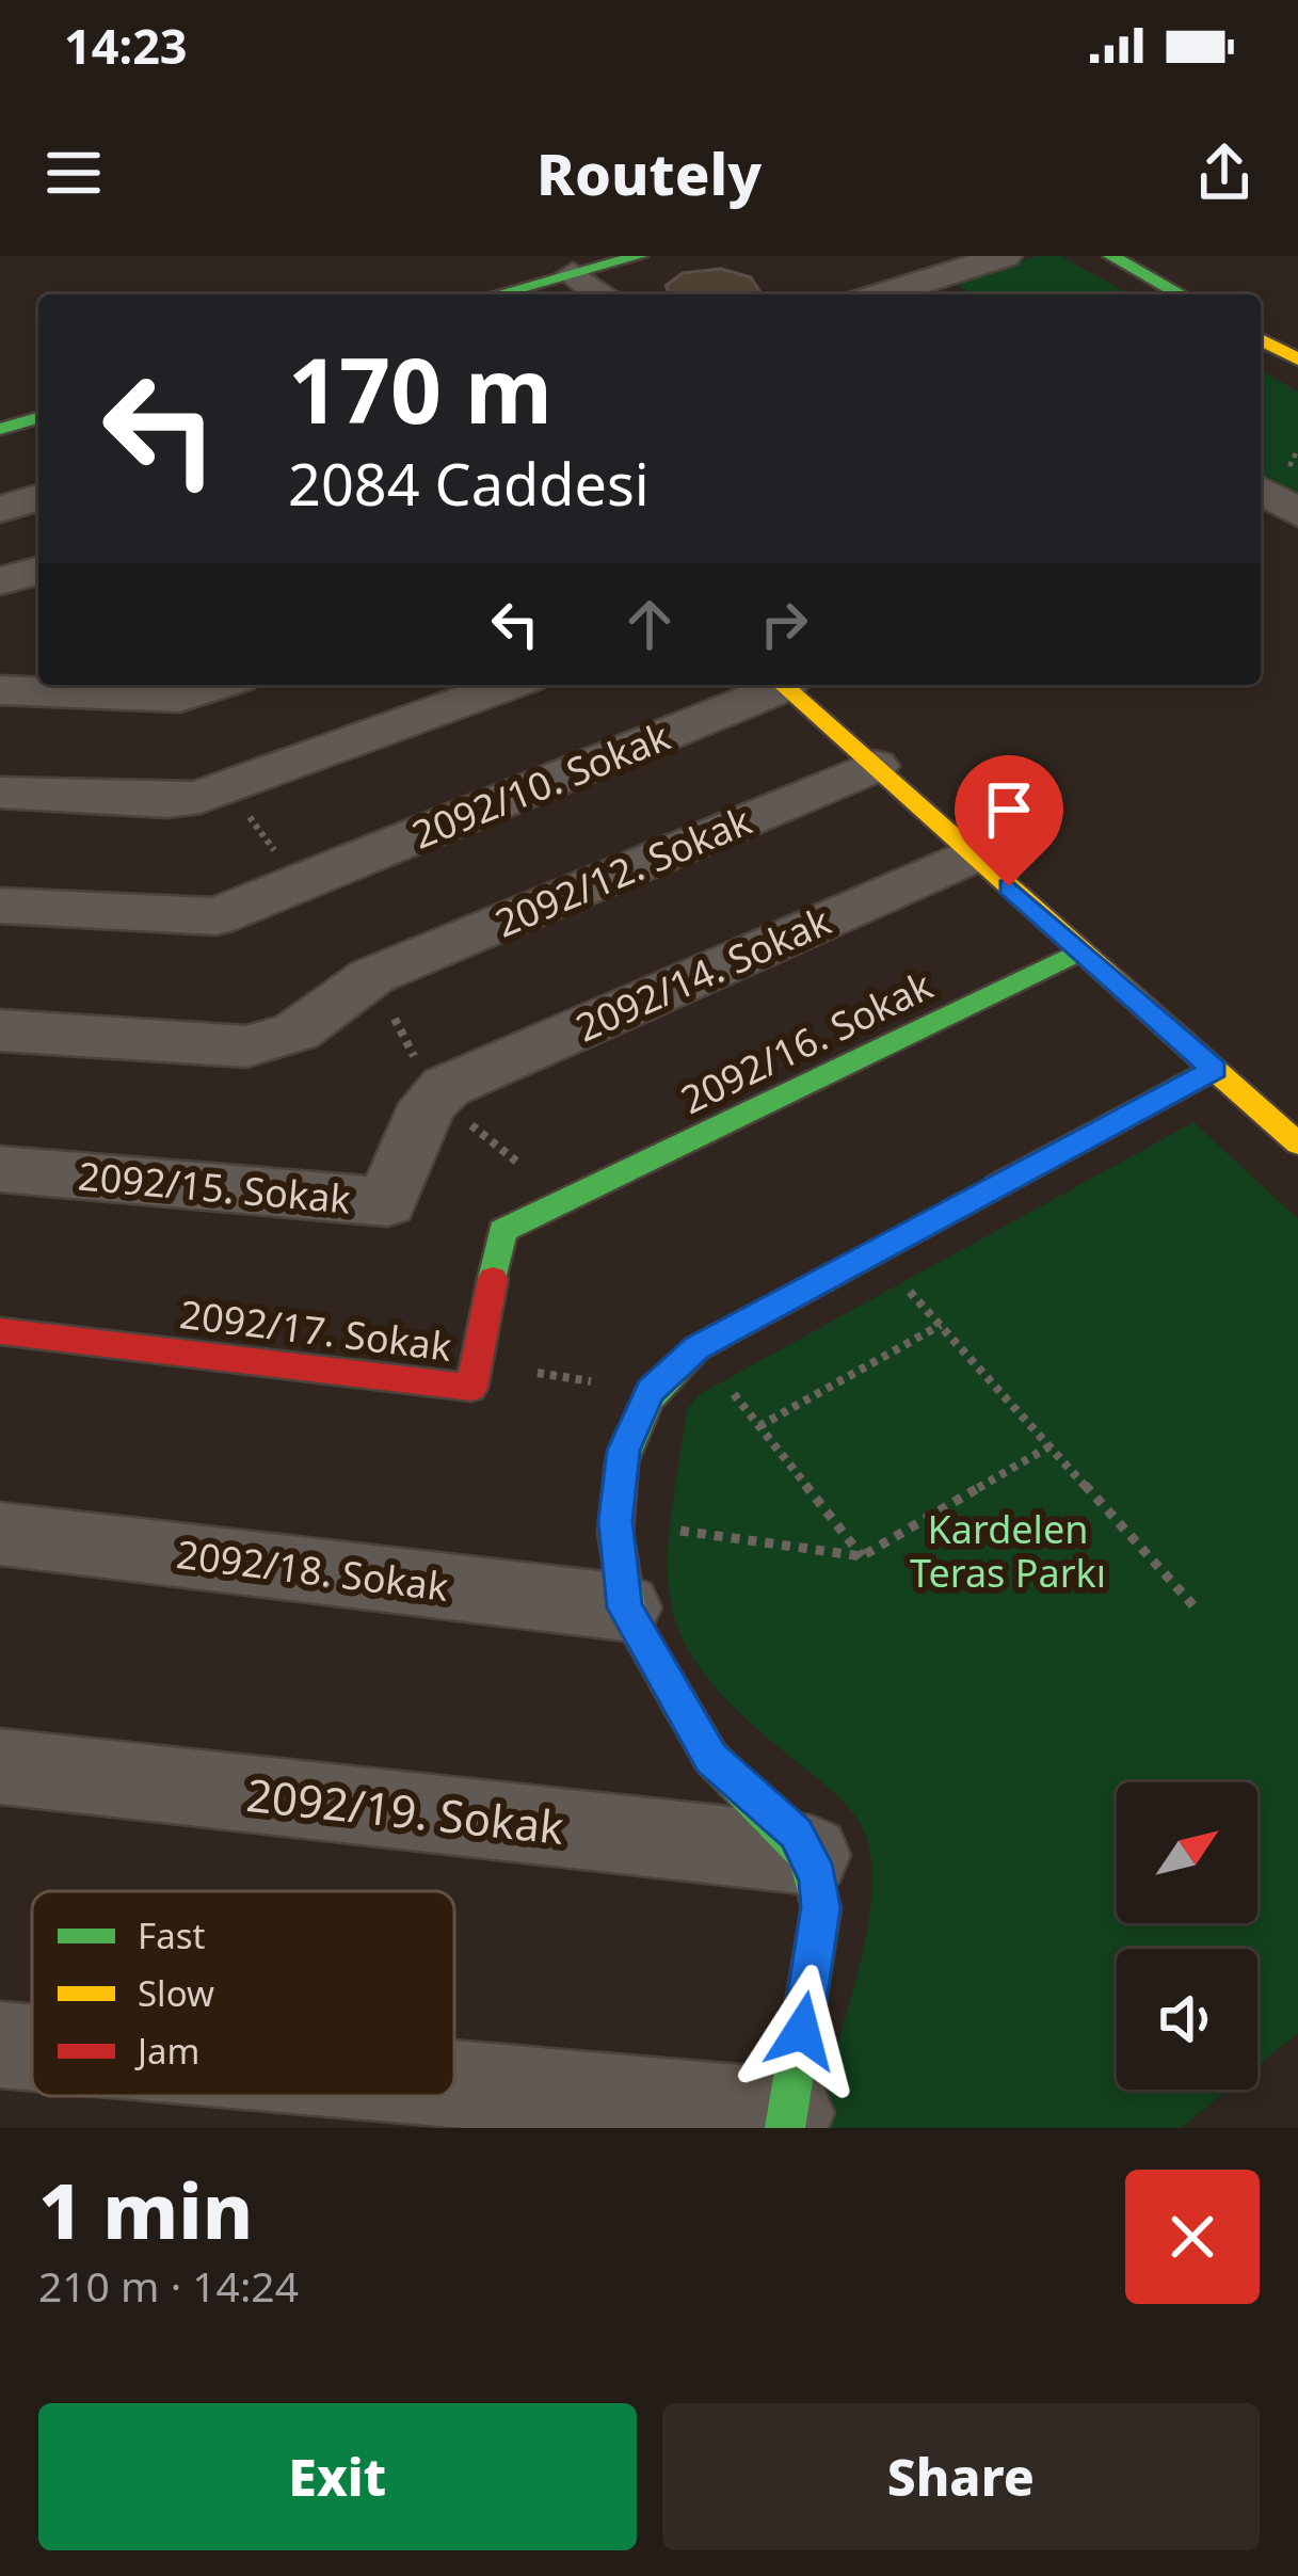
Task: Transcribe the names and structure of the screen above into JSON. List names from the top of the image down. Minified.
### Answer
{"streets":{"street":["2092/10. Sokak","2092/12. Sokak","2092/14. Sokak","2092/16. Sokak","2092/15. Sokak","2092/17. Sokak","2092/18. Sokak","2092/19. Sokak"]},"crossings":[["2092/14. Sokak","2092/15. Sokak"],["2092/16. Sokak","2092/17. Sokak"]],"parks":["Kardelen Teras Parkı"],"legend":["Fast","Slow","Jam"],"north":"top right","page":{"status":"14:23","header":"Routely","turn":["170 m","2084 Caddesi"],"heading":["1 min","210 m · 14:24"],"buttons":["Exit","Share"]}}
